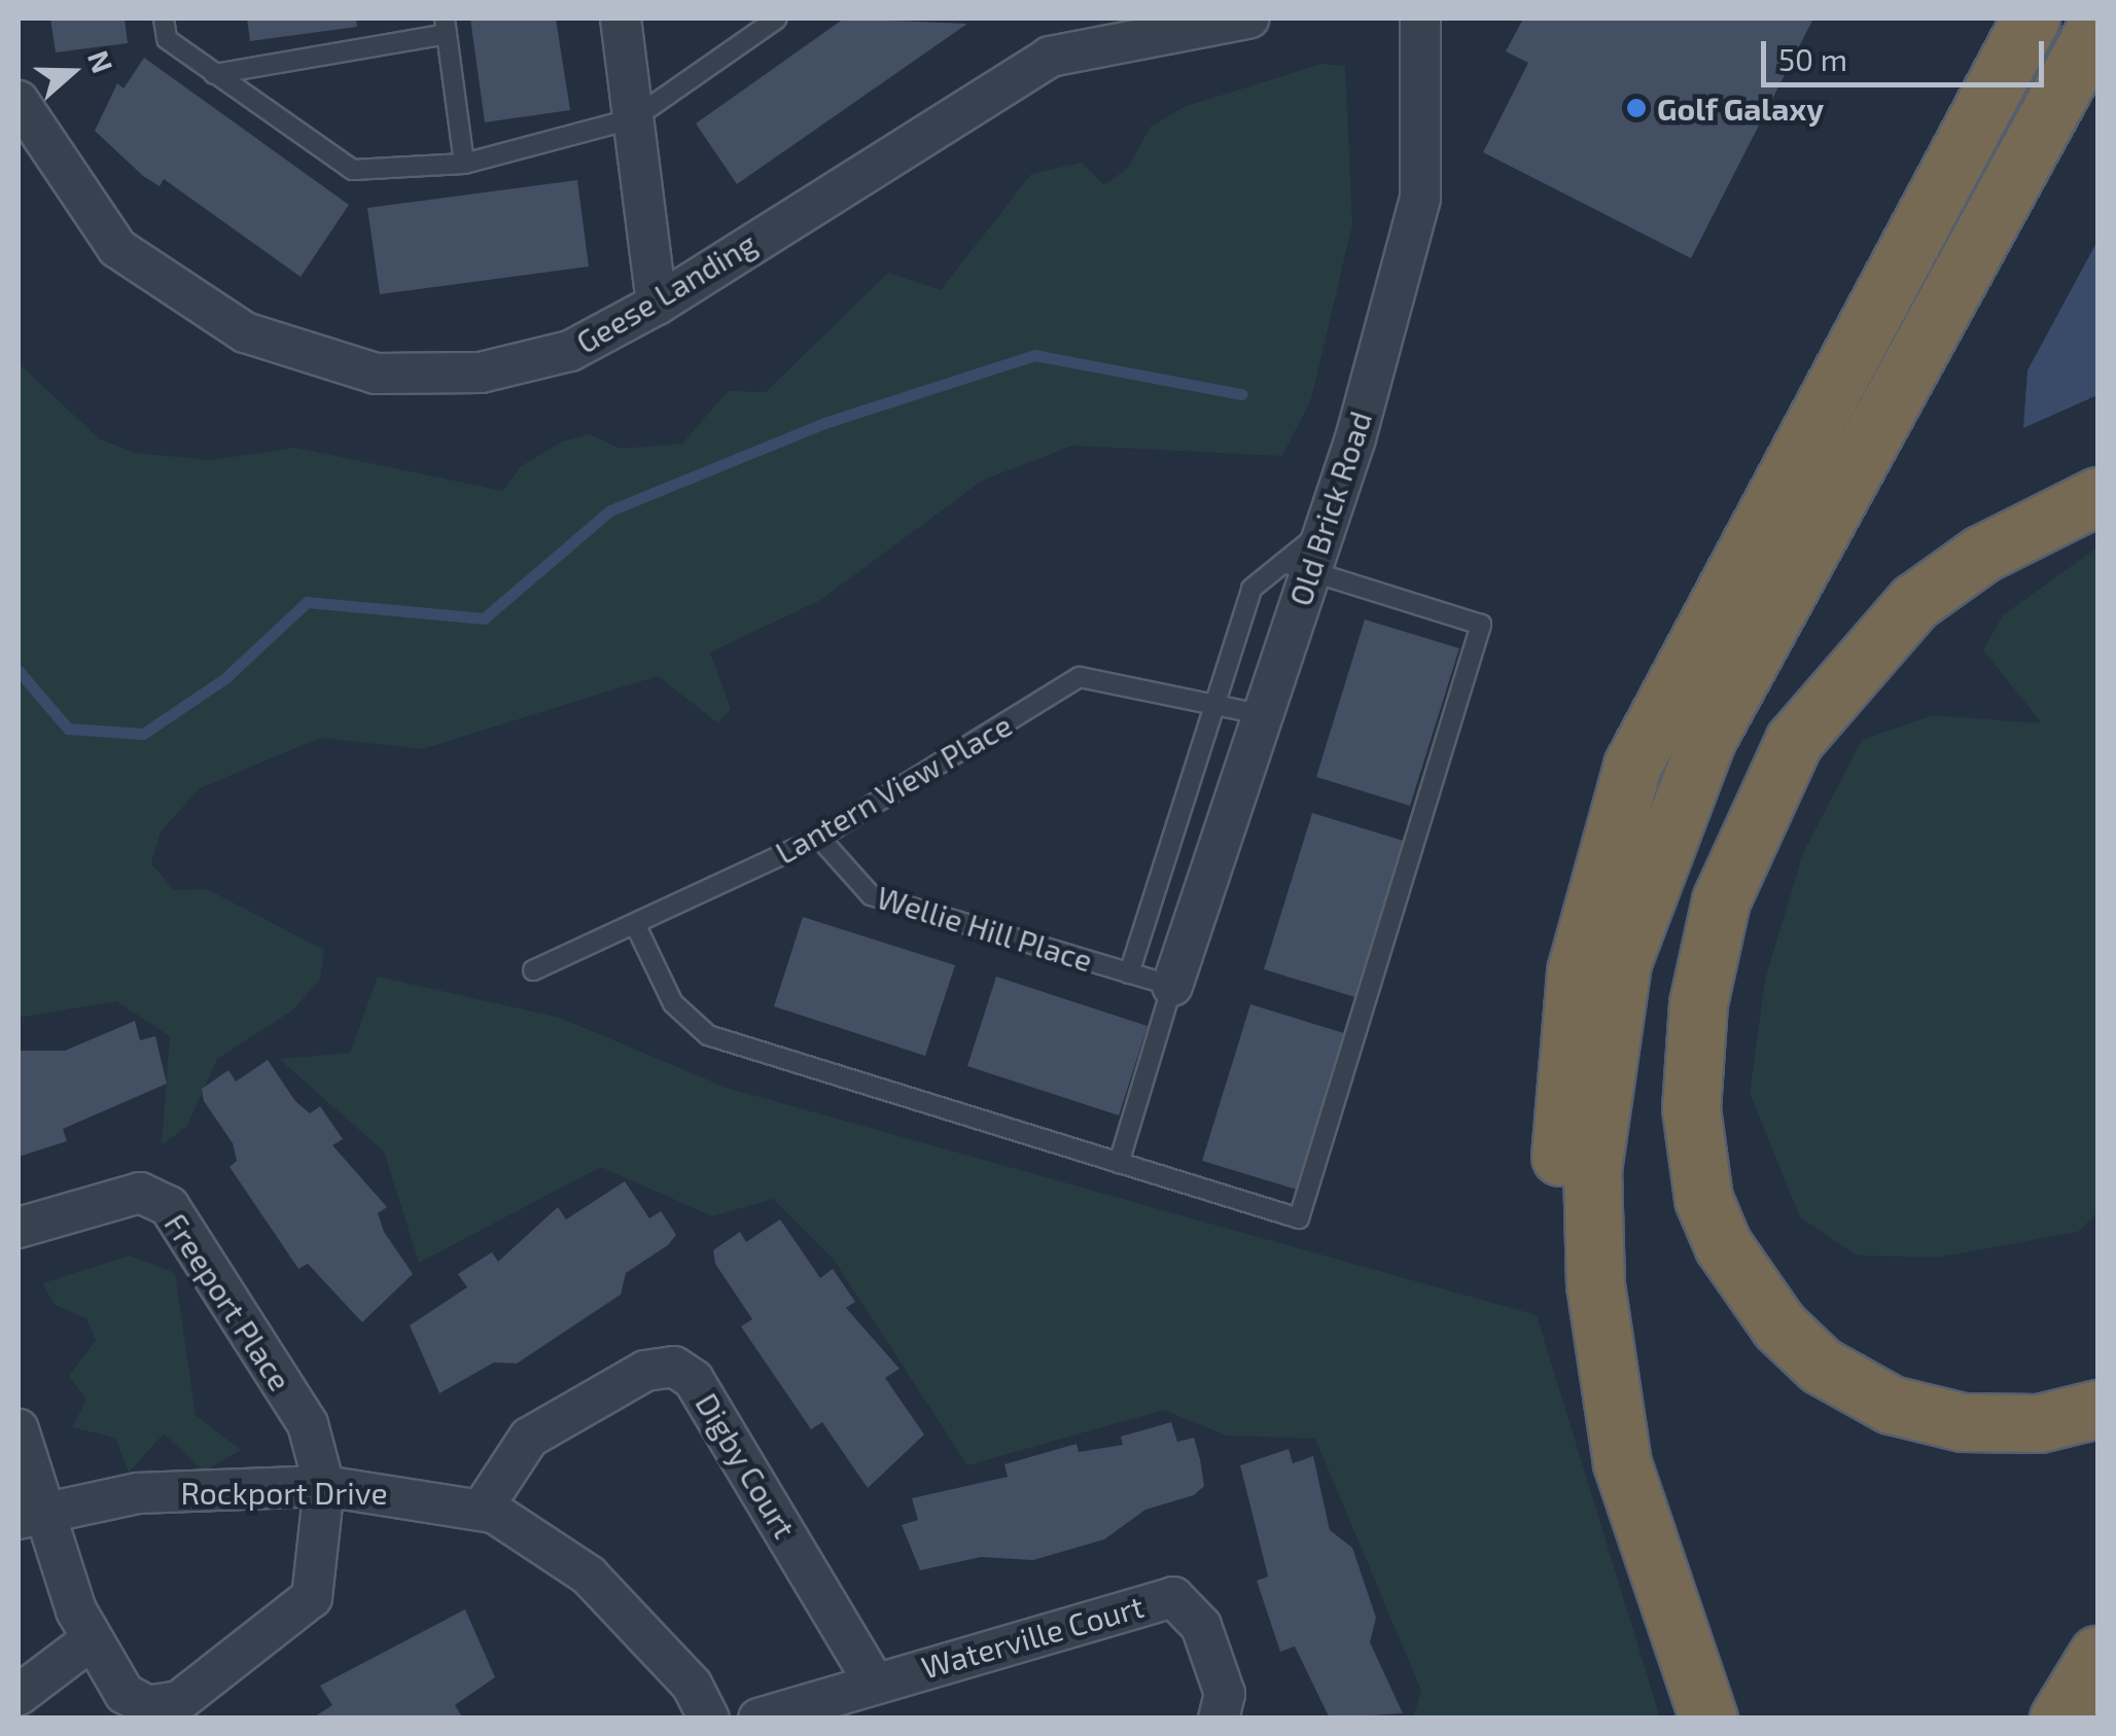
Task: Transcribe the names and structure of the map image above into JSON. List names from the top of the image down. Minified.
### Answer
{"streets":{"street":["Geese Landing","Old Brick Road","Freeport Place","Digby Court","Rockport Drive","Waterville Court"],"lane":["Lantern View Place","Wellie Hill Place"]},"crossings":[["Old Brick Road","Lantern View Place"],["Old Brick Road","Wellie Hill Place"],["Lantern View Place","Wellie Hill Place"],["Freeport Place","Rockport Drive"],["Digby Court","Rockport Drive"],["Digby Court","Waterville Court"]],"places":["Golf Galaxy"],"scale_bar":"50 m","north":"right"}
